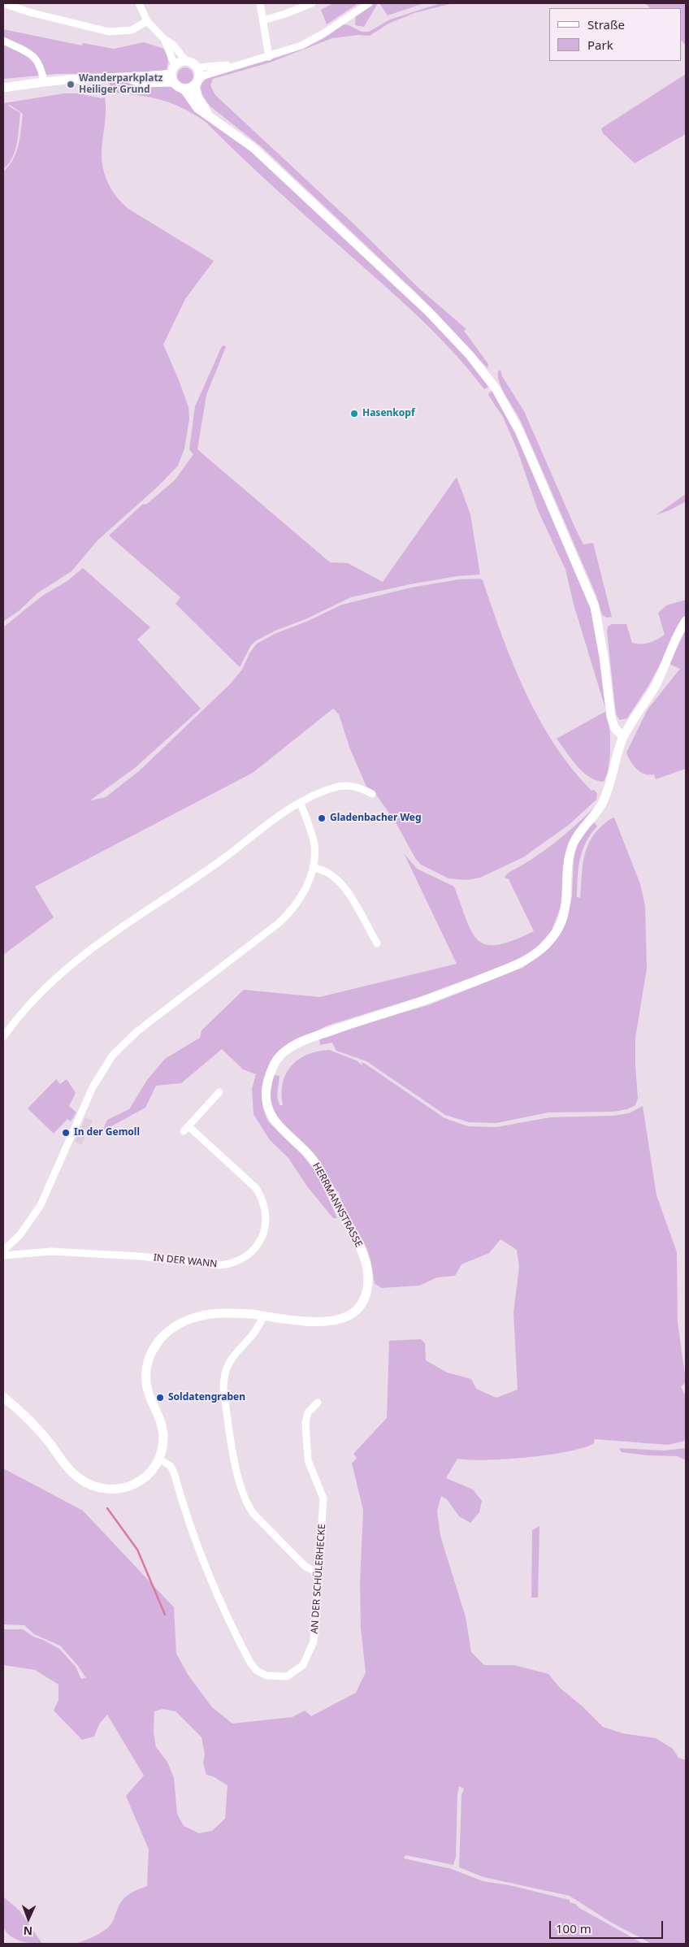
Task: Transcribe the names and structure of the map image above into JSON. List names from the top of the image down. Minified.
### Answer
{"streets":{"street":["HERRMANNSTRASSE","IN DER WANN","AN DER SCHÜLERHECKE"]},"crossings":[["HERRMANNSTRASSE","AN DER SCHÜLERHECKE"]],"places":["Wanderparkplatz Heiliger Grund","Hasenkopf","Gladenbacher Weg","In der Gemoll","Soldatengraben"],"legend":["Straße","Park"],"scale_bar":"100 m","north":"bottom"}
